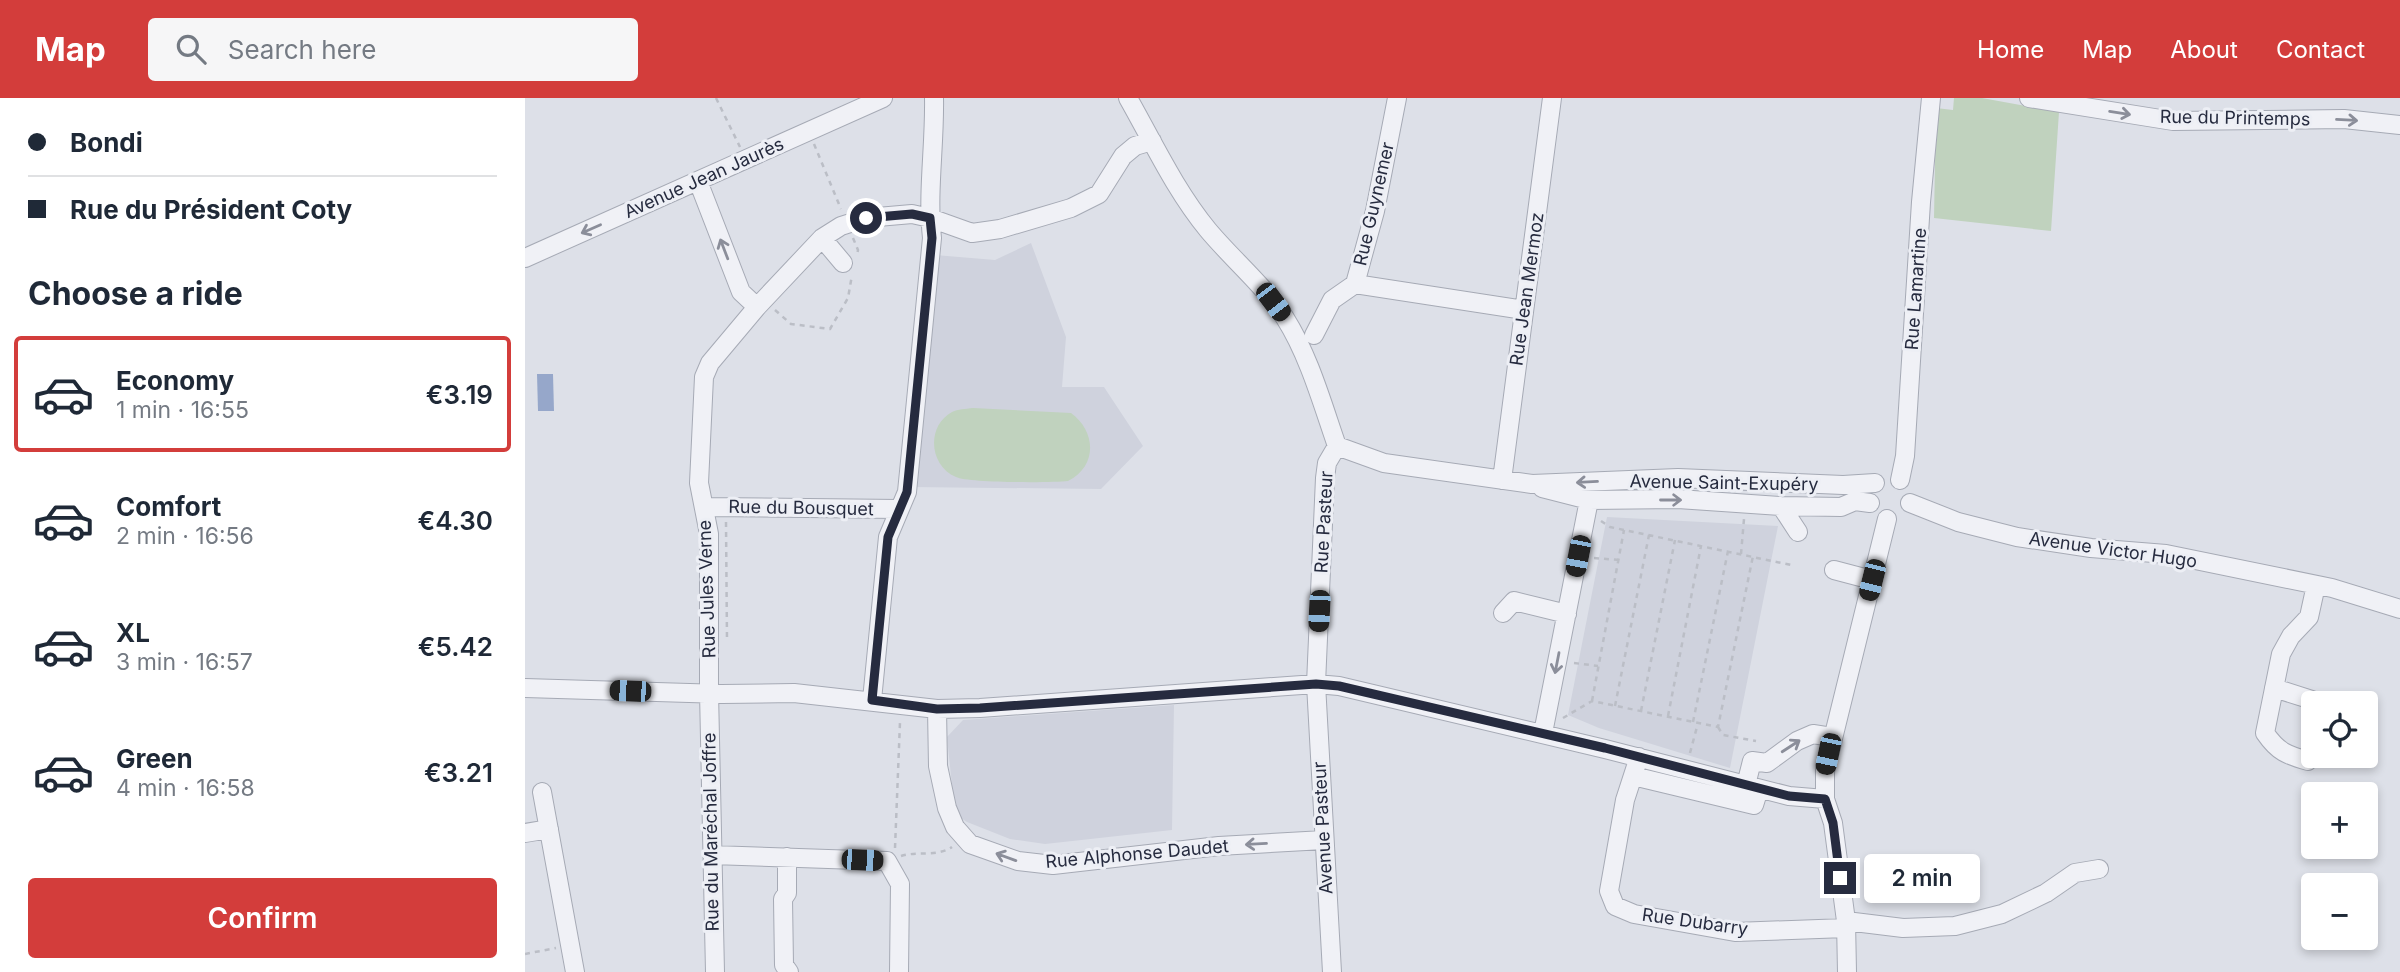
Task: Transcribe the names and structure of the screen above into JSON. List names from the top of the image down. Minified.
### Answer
{"streets":{"street":["Rue du Printemps","Avenue Jean Jaurès","Rue Guynemer","Rue Jean Mermoz","Rue Lamartine","Avenue Saint-Exupéry","Rue du Bousquet","Rue Pasteur","Avenue Victor Hugo","Rue Jules Verne","Avenue Pasteur","Rue du Maréchal Joffre","Rue Alphonse Daudet","Rue Dubarry"]},"crossings":[["Rue Jean Mermoz","Avenue Saint-Exupéry"],["Rue Lamartine","Avenue Saint-Exupéry"],["Rue Lamartine","Avenue Victor Hugo"],["Avenue Saint-Exupéry","Rue Pasteur"],["Avenue Saint-Exupéry","Avenue Victor Hugo"],["Rue du Bousquet","Rue Jules Verne"],["Rue Pasteur","Avenue Pasteur"],["Rue Jules Verne","Rue du Maréchal Joffre"],["Avenue Pasteur","Rue Alphonse Daudet"]],"one_way":["Rue du Printemps","Avenue Jean Jaurès"],"page":{"header":"Map","search":"Search here","nav":["Home","Map","About","Contact"],"banner":["Bondi","Rue du Président Coty"],"heading":"Choose a ride","list":[{"name":"Economy","note":"1 min · 16:55","value":"€3.19"},{"name":"Comfort","note":"2 min · 16:56","value":"€4.30"},{"name":"XL","note":"3 min · 16:57","value":"€5.42"},{"name":"Green","note":"4 min · 16:58","value":"€3.21"}],"map_buttons":["+","−"],"bubble":"2 min","buttons":"Confirm"}}
